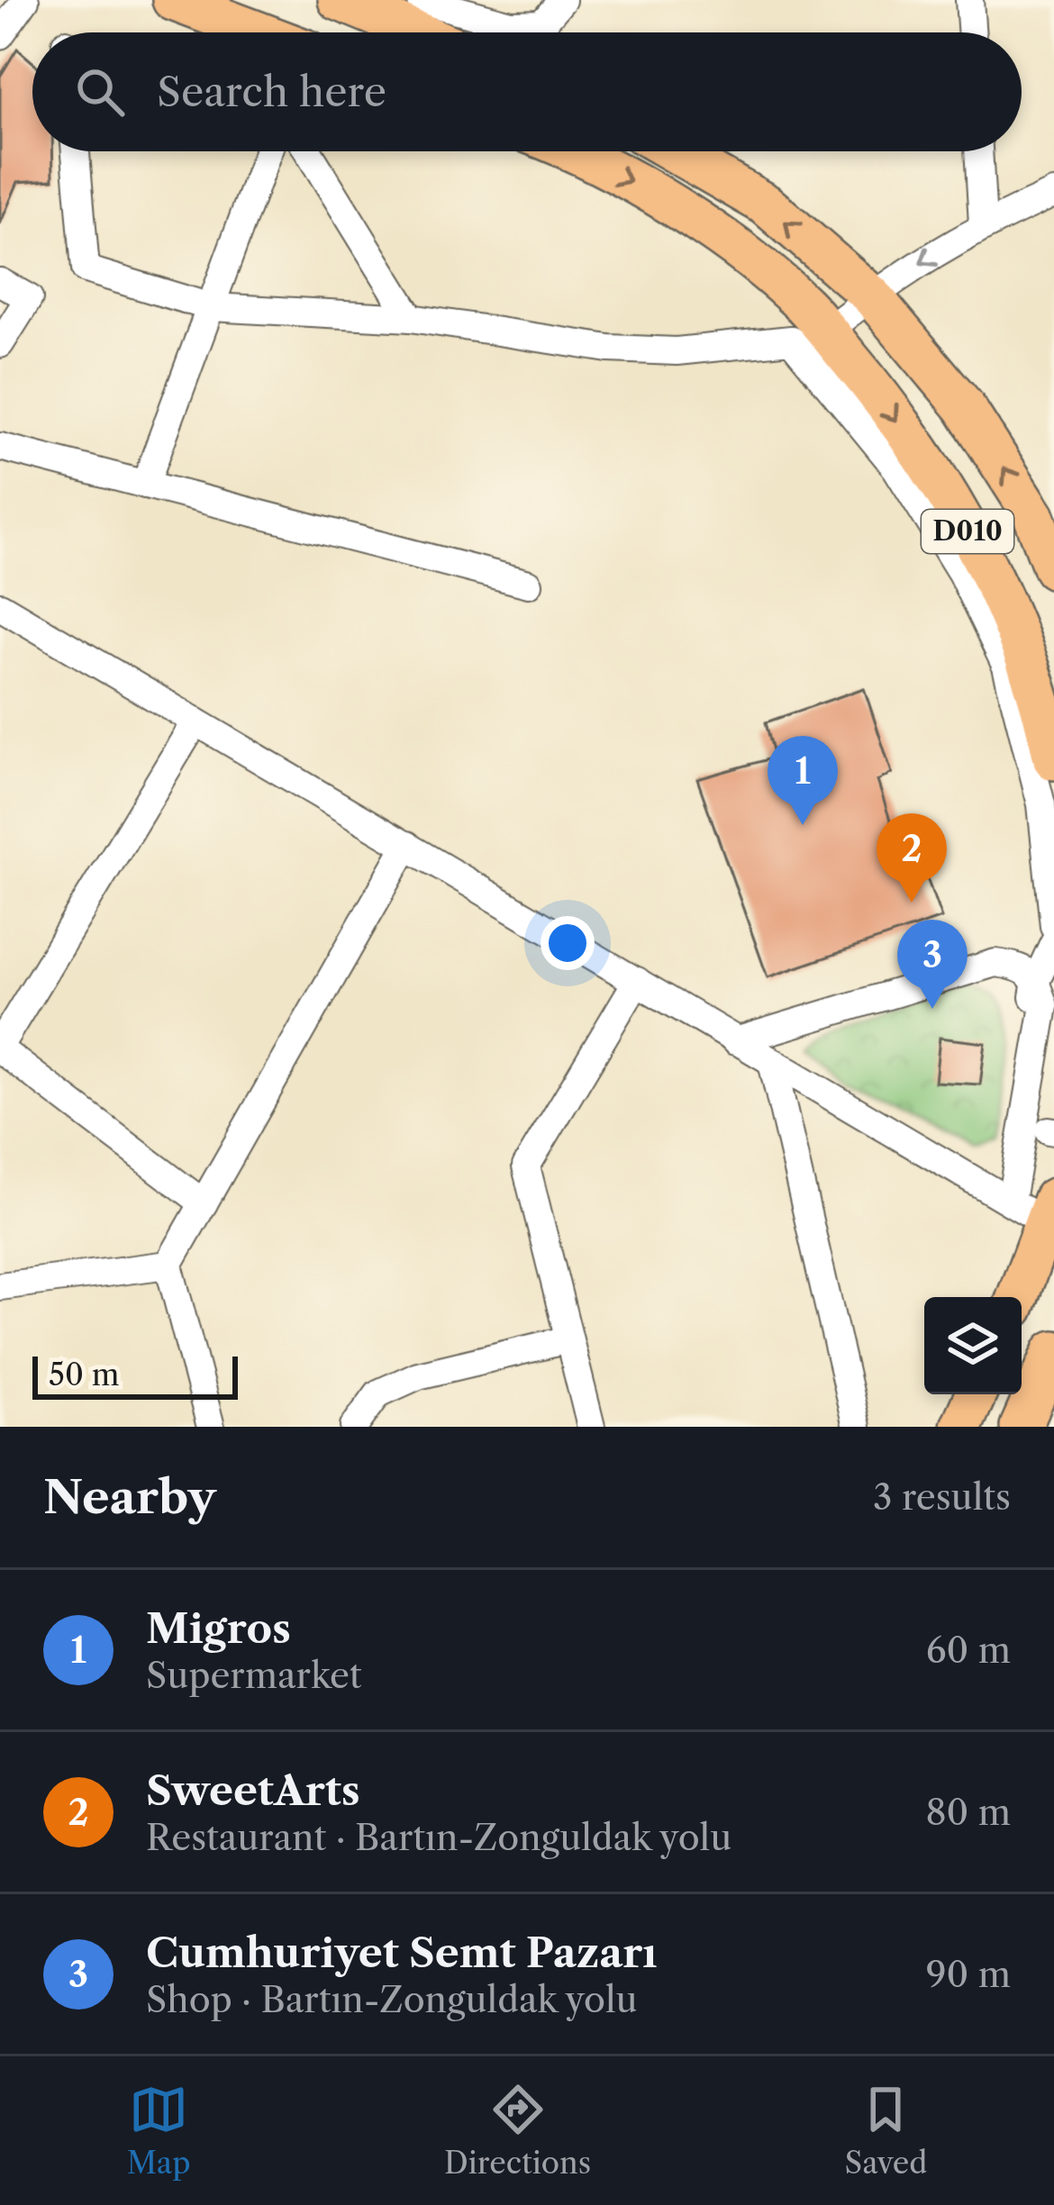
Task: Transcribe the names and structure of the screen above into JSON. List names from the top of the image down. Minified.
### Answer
{"streets":{"highway":["D010"]},"scale_bar":"50 m","page":{"search":"Search here","pins":["1","2","3"],"scale":"50 m","heading":["Nearby","3 results"],"list":[{"mark":"1","name":"Migros","note":"Supermarket","value":"60 m"},{"mark":"2","name":"SweetArts","note":"Restaurant · Bartın-Zonguldak yolu","value":"80 m"},{"mark":"3","name":"Cumhuriyet Semt Pazarı","note":"Shop · Bartın-Zonguldak yolu","value":"90 m"}],"nav":["Map","Directions","Saved"]}}
